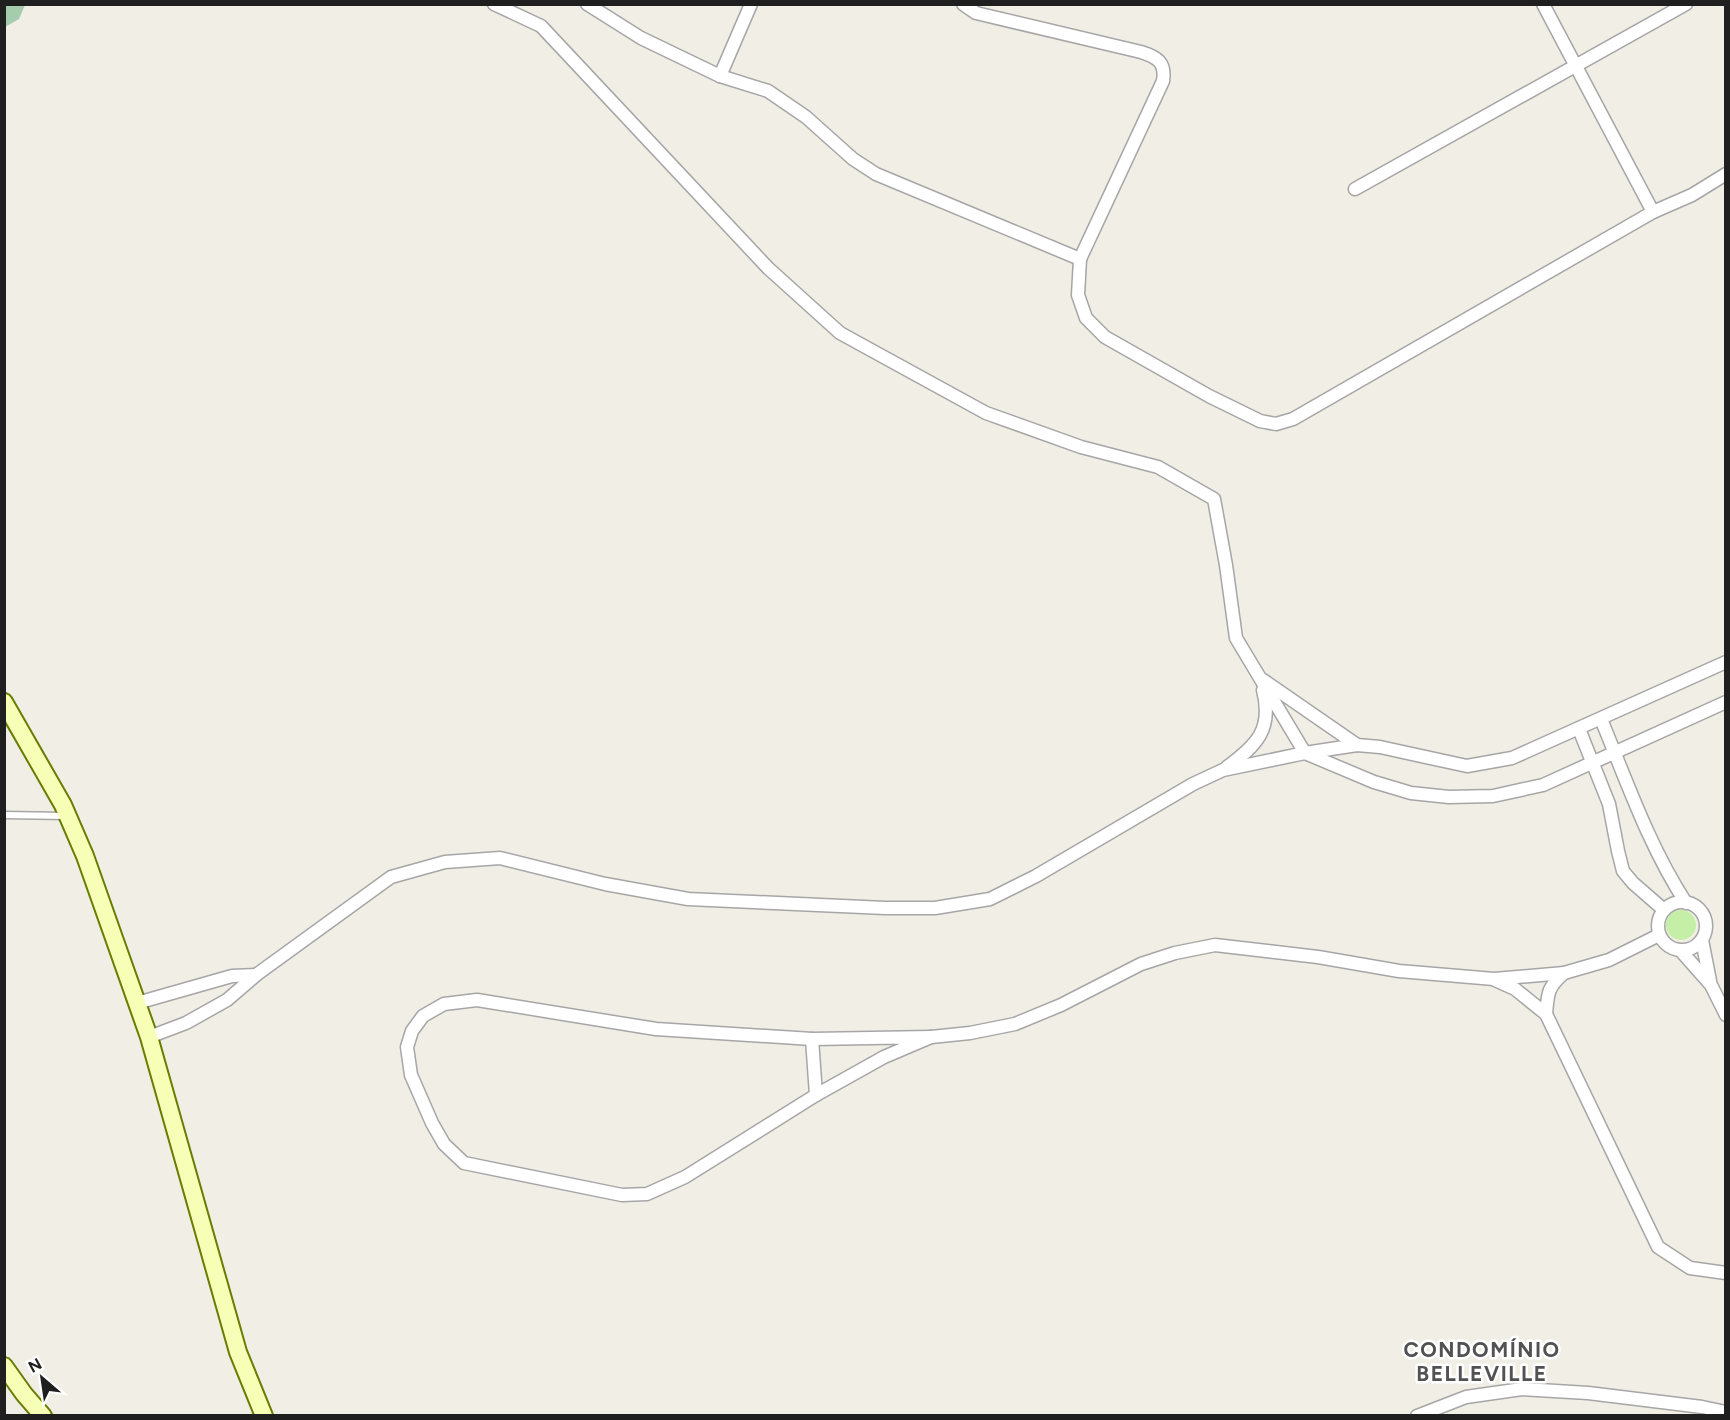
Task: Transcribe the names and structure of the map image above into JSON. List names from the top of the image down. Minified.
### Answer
{"districts":["CONDOMÍNIO BELLEVILLE"],"north":"top left"}
